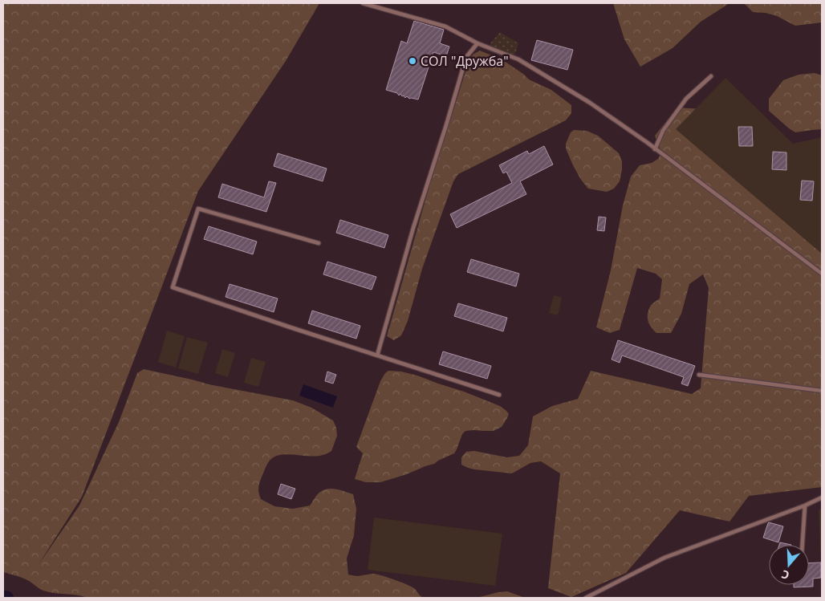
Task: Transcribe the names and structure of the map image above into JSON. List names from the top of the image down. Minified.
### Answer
{"places":["СОЛ \"Дружба\""],"north":"bottom"}
